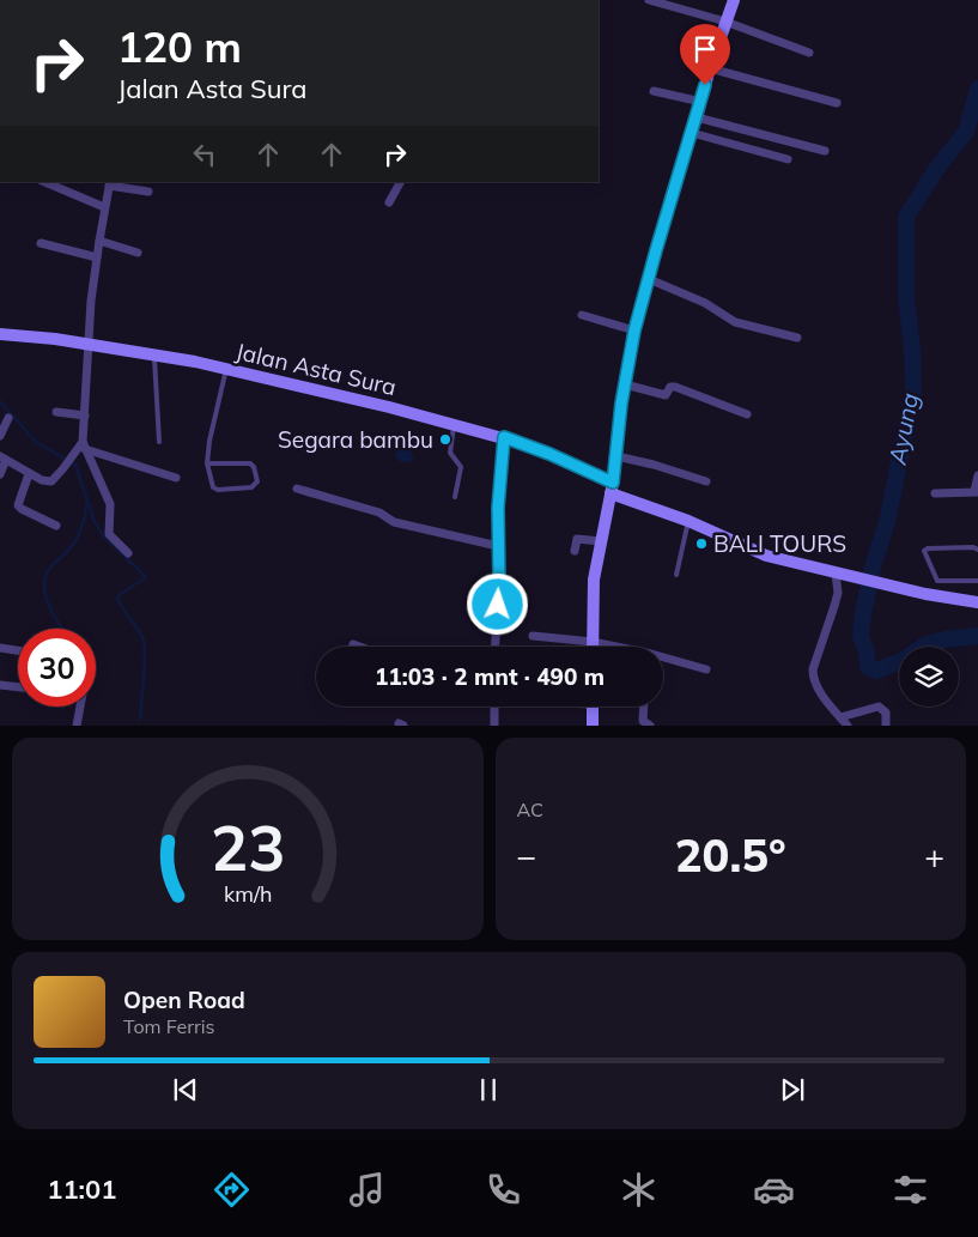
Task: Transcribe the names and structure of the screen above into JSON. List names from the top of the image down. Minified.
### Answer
{"streets":{"street":["Jalan Asta Sura"]},"water":["Ayung"],"places":["Segara bambu","BALI TOURS"],"page":{"turn":["120 m","Jalan Asta Sura"],"limit":"30","trip":"11:03 · 2 mnt · 490 m","tile":"AC","heat":["−","20.5°","+"],"song":["Open Road","Tom Ferris"],"tabs":"11:01","gauge":["23","km/h"]}}
